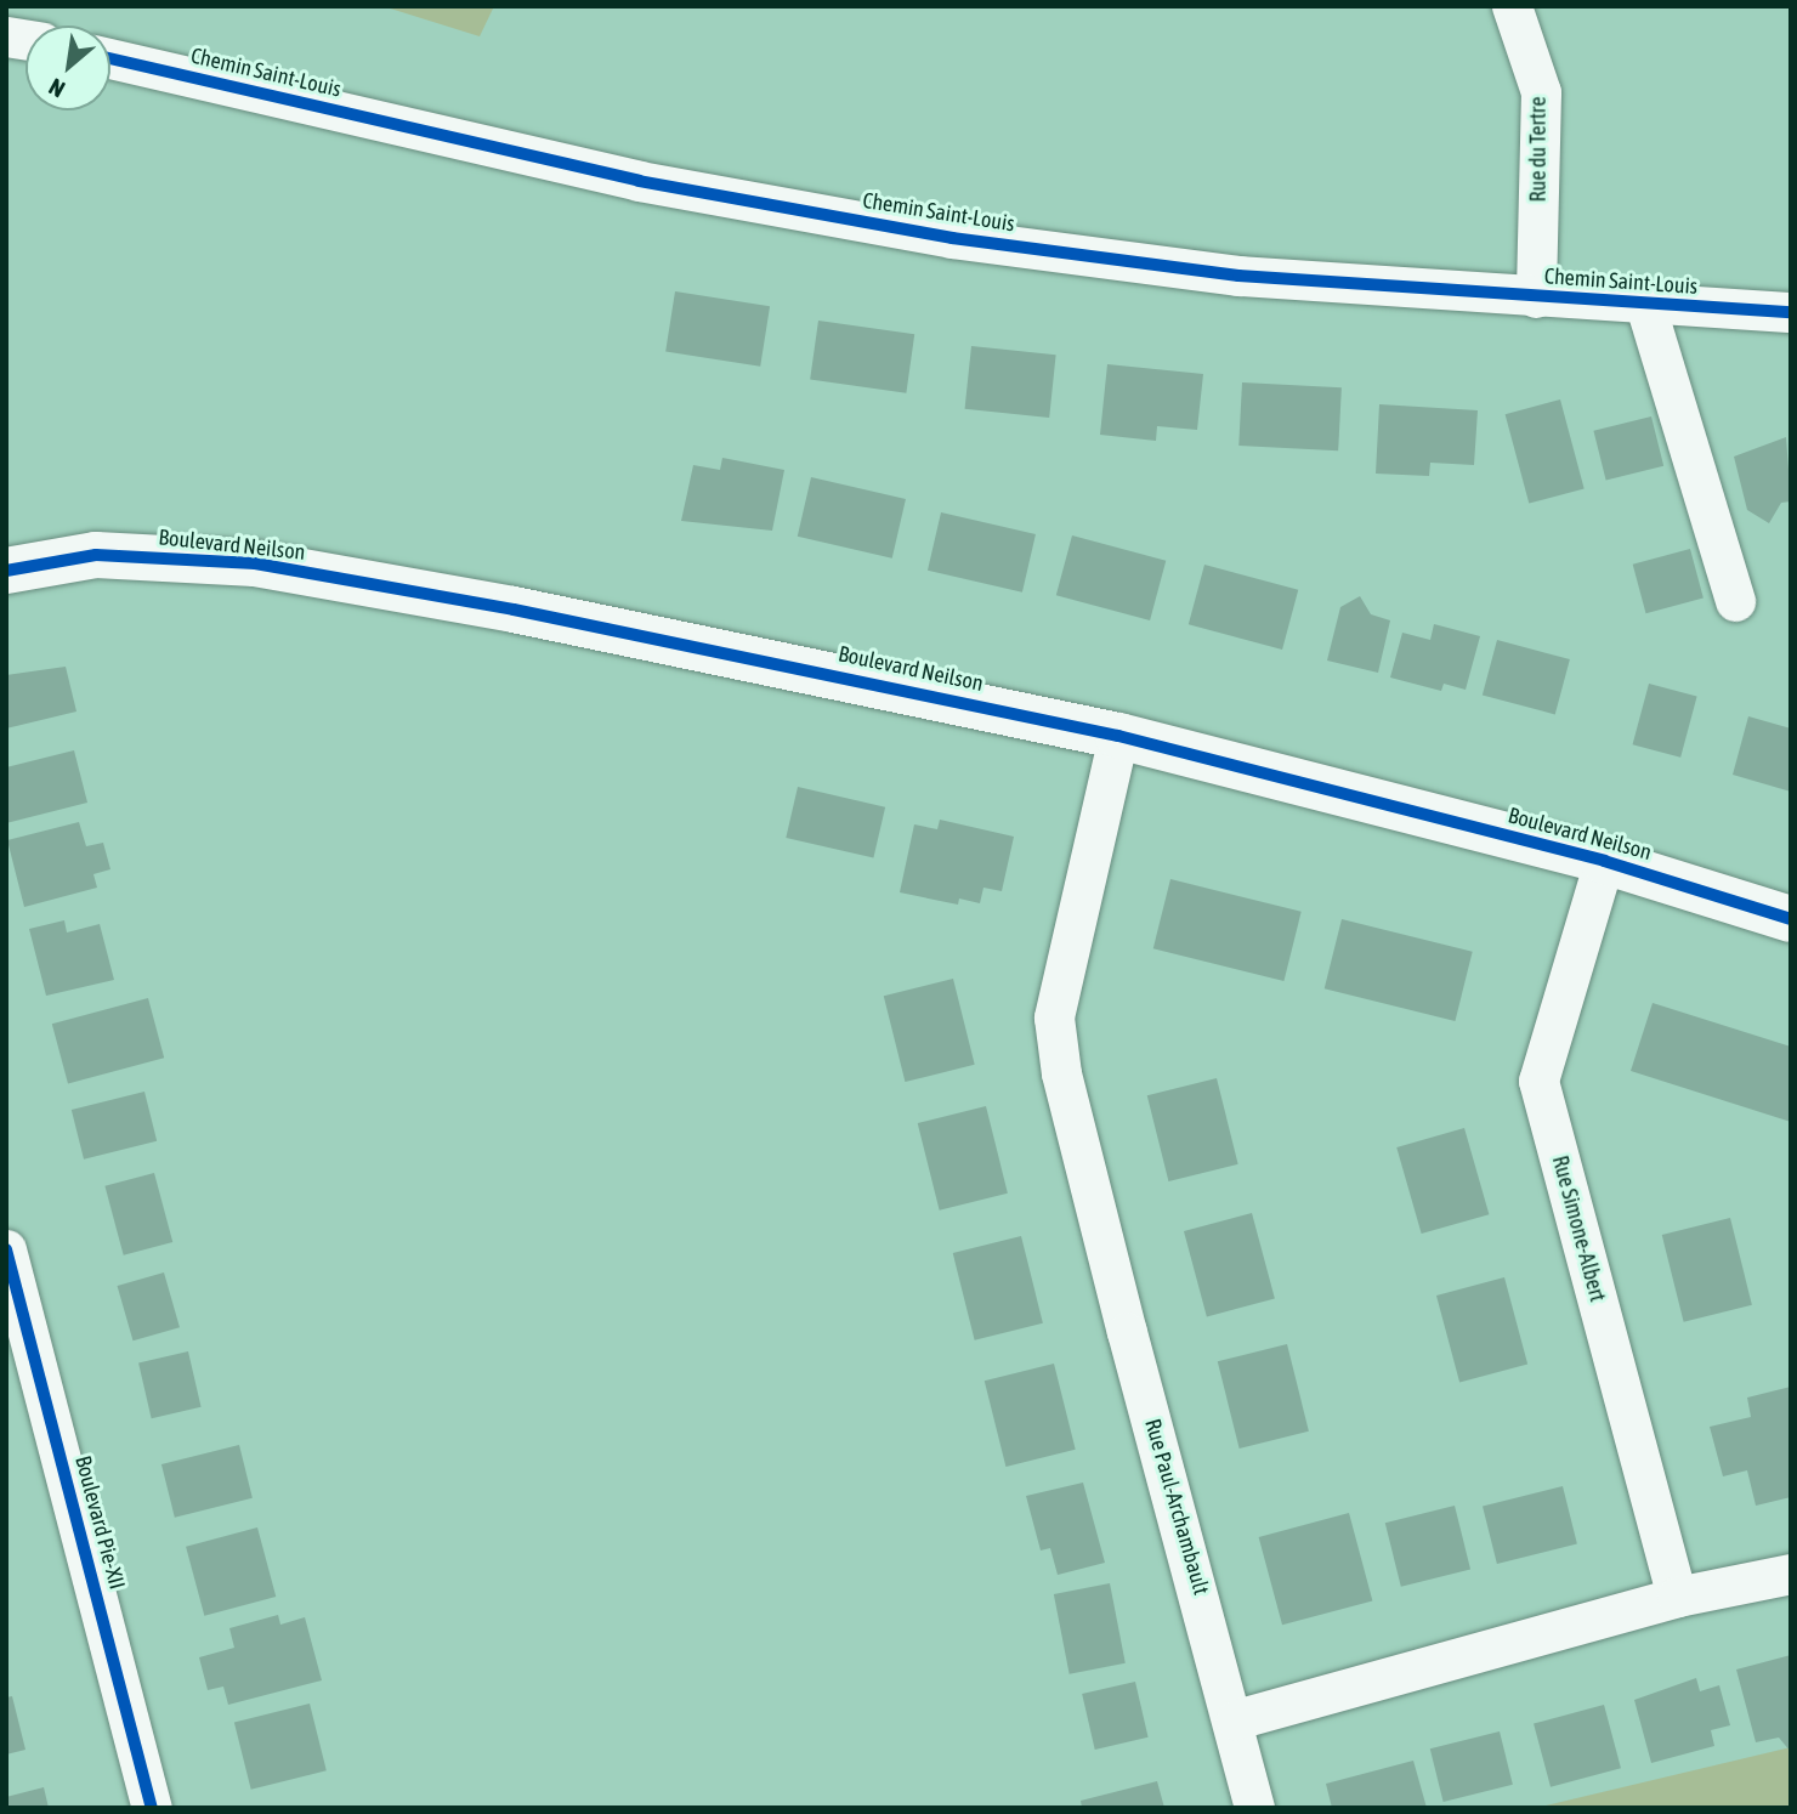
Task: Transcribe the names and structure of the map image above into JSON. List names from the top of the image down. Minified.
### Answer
{"streets":{"main road":["Boulevard Neilson"],"street":["Chemin Saint-Louis","Rue du Tertre","Rue Simone-Albert","Rue Paul-Archambault","Boulevard Pie-XII"]},"crossings":[["Chemin Saint-Louis","Rue du Tertre"],["Boulevard Neilson","Rue Simone-Albert"],["Boulevard Neilson","Rue Paul-Archambault"]],"north":"bottom left"}
